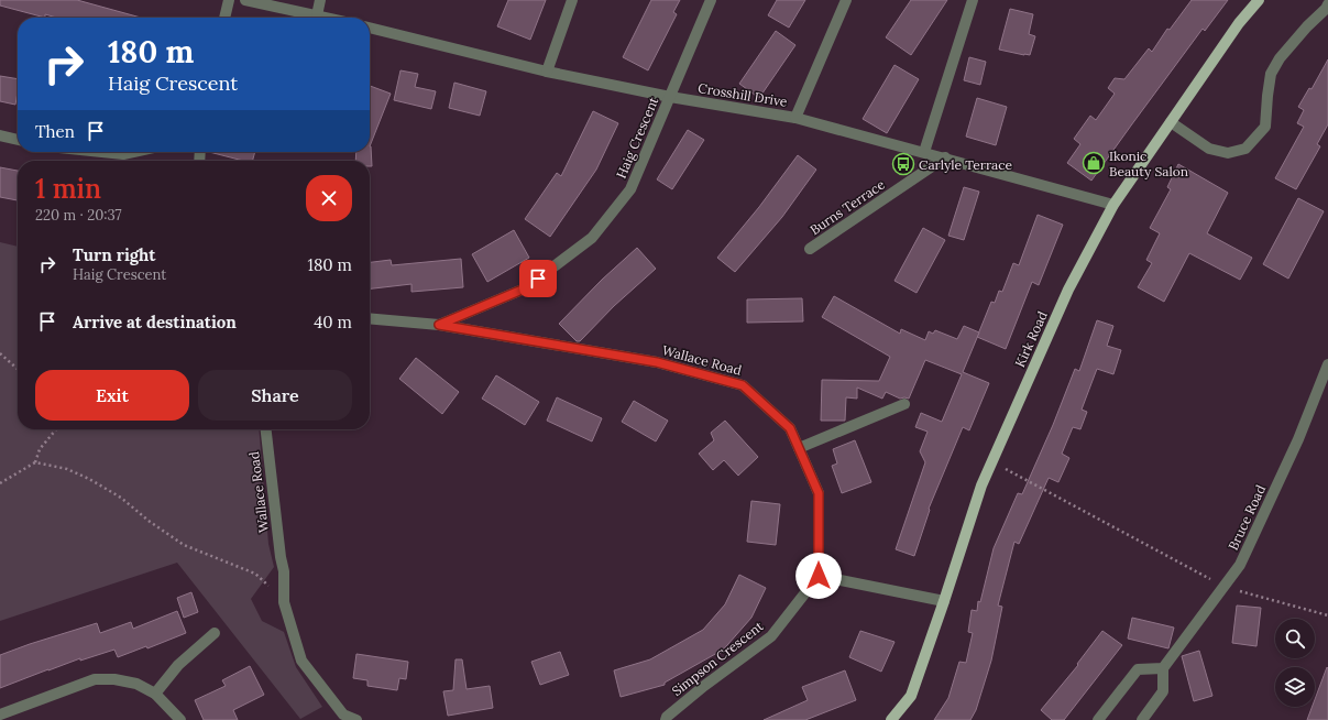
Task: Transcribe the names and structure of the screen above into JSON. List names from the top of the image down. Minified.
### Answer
{"streets":{"main road":["Kirk Road"],"street":["Crosshill Drive","Haig Crescent","Burns Terrace","Wallace Road","Bruce Road","Simpson Crescent"]},"crossings":[["Crosshill Drive","Haig Crescent"],["Crosshill Drive","Burns Terrace"],["Crosshill Drive","Kirk Road"],["Haig Crescent","Wallace Road"],["Wallace Road","Simpson Crescent"]],"places":{"shop":["Ikonic Beauty Salon"],"bus stop":["Carlyle Terrace"]},"page":{"turn":["180 m","Haig Crescent"],"then":"Then","heading":["1 min","220 m · 20:37"],"list":[{"name":"Turn right","note":"Haig Crescent","value":"180 m"},{"name":"Arrive at destination","value":"40 m"}],"buttons":["Exit","Share"]}}
